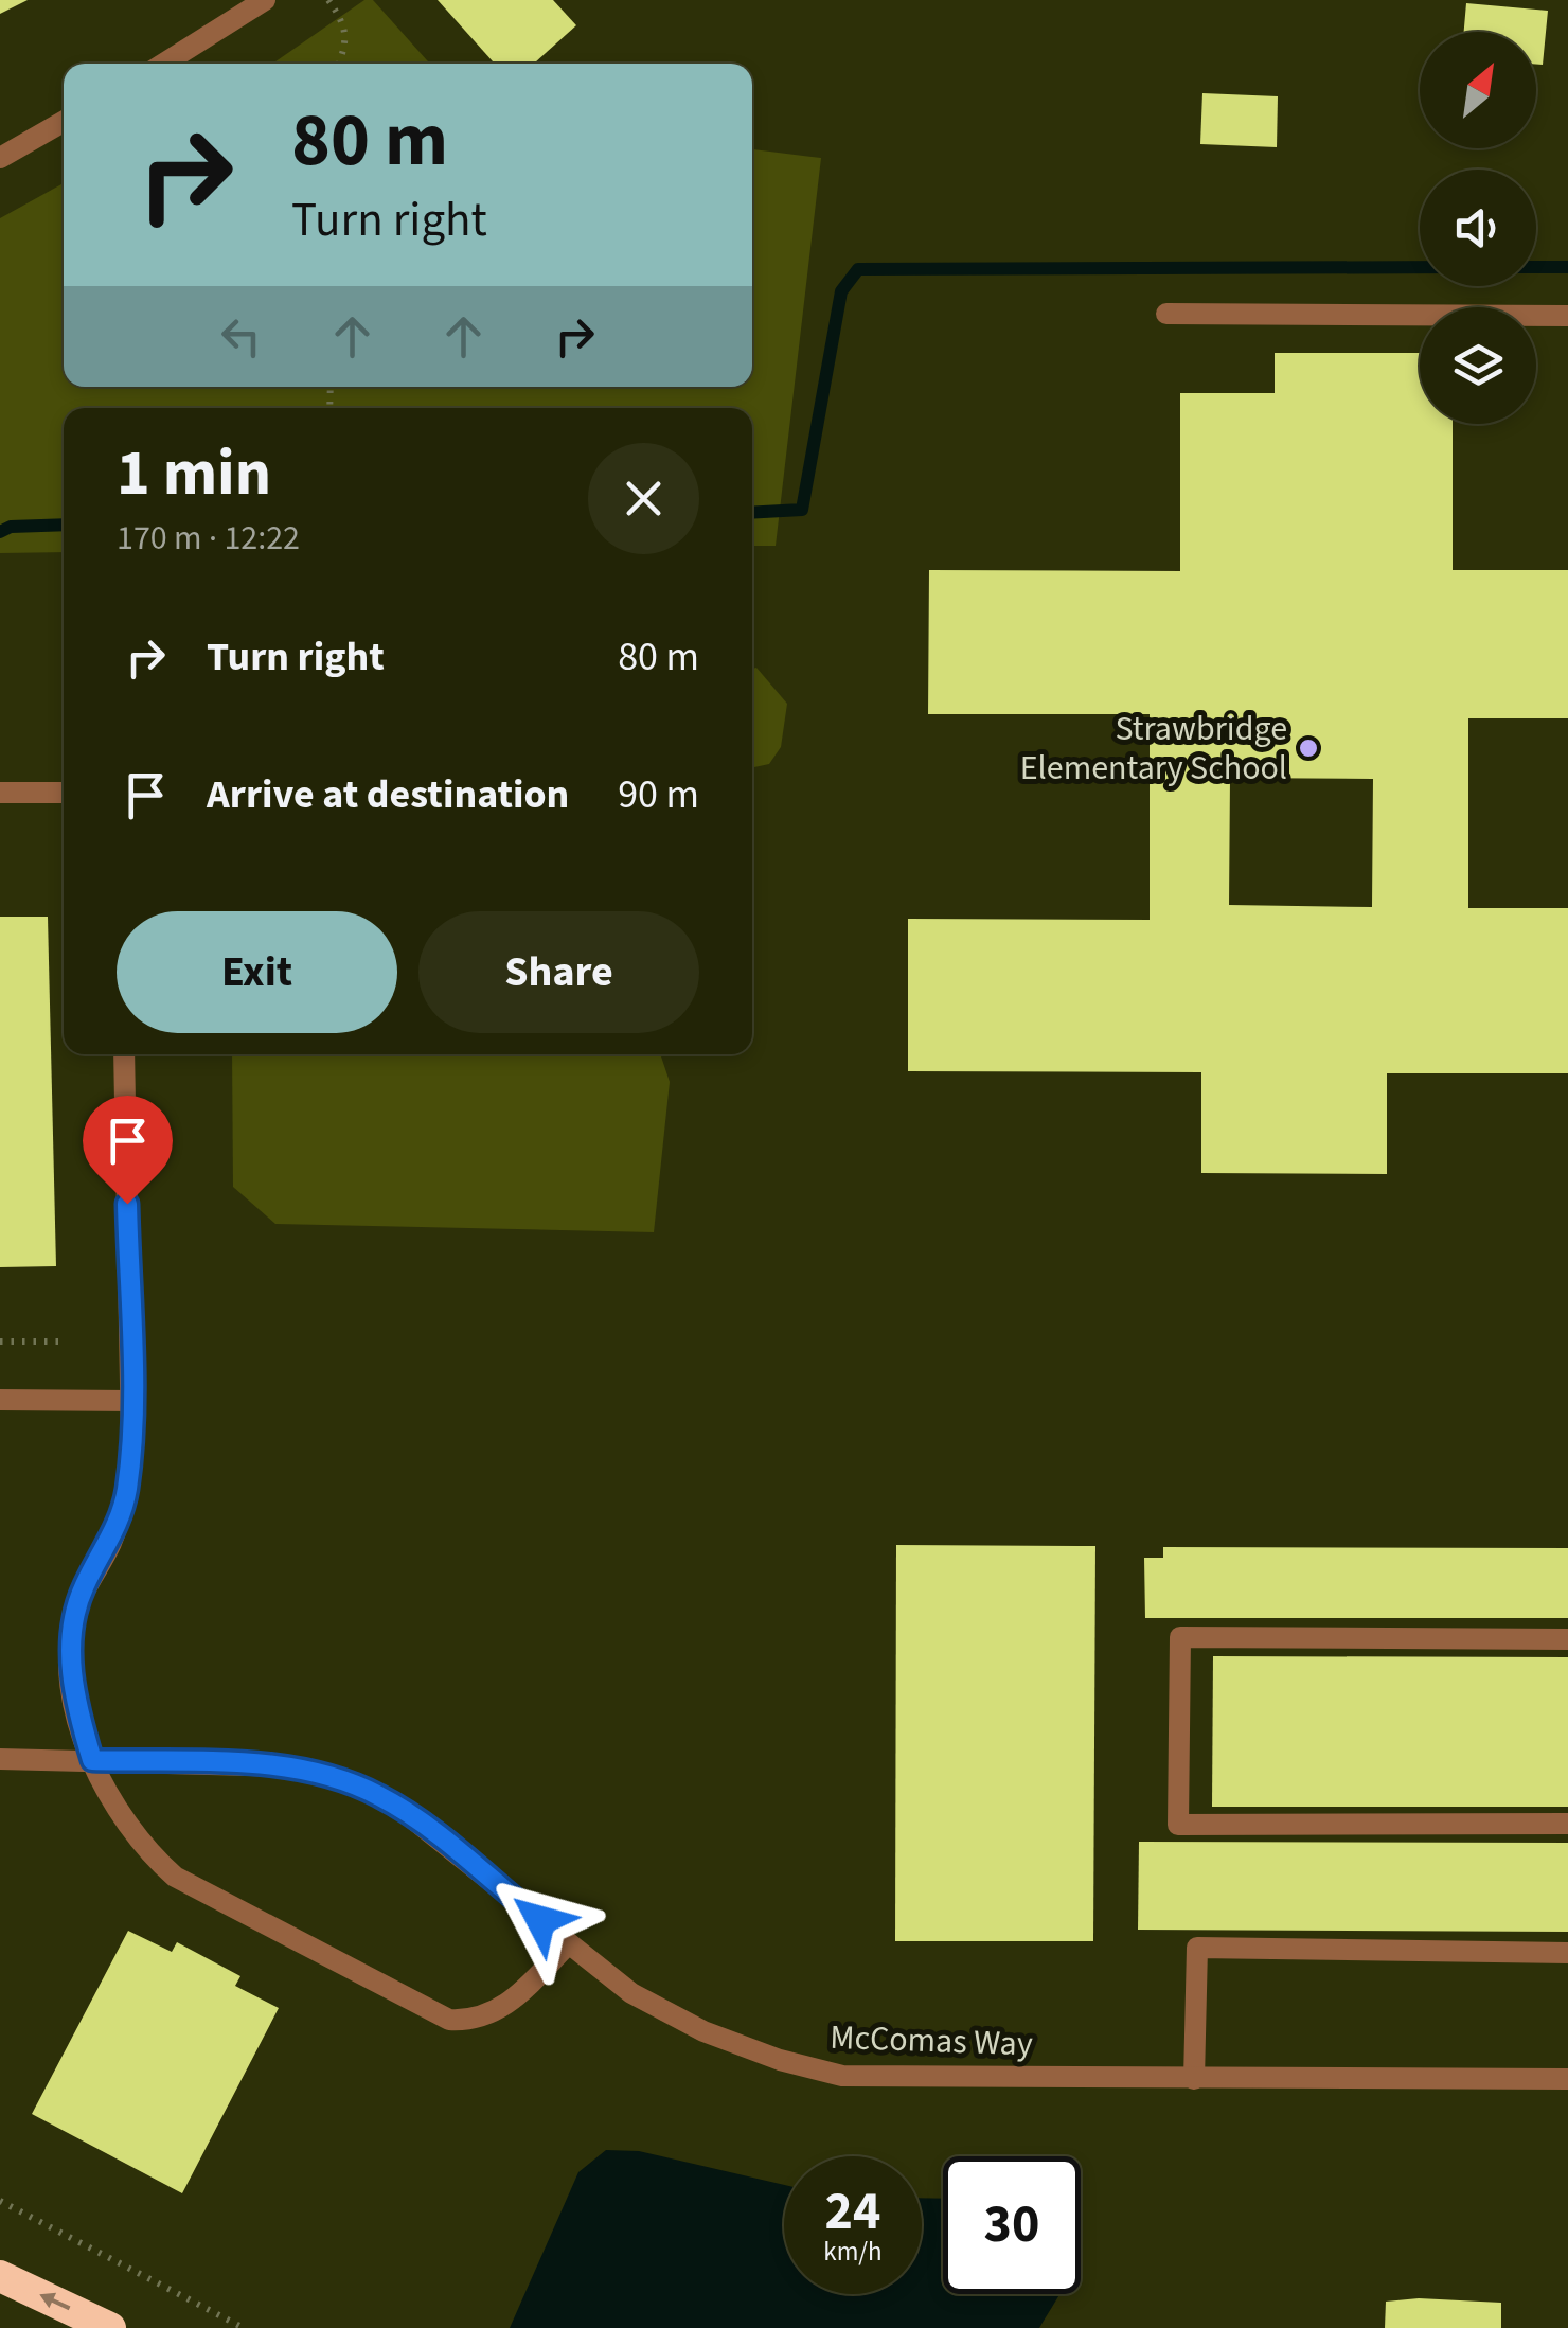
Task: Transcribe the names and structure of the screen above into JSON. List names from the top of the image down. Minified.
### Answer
{"streets":{"street":["McComas Way"]},"places":["Strawbridge Elementary School"],"north":"top right","page":{"turn":["80 m","Turn right"],"heading":["1 min","170 m · 12:22"],"list":[{"name":"Turn right","value":"80 m"},{"name":"Arrive at destination","value":"90 m"}],"buttons":["Exit","Share"],"speed":"24 km/h","limit":"30"}}
